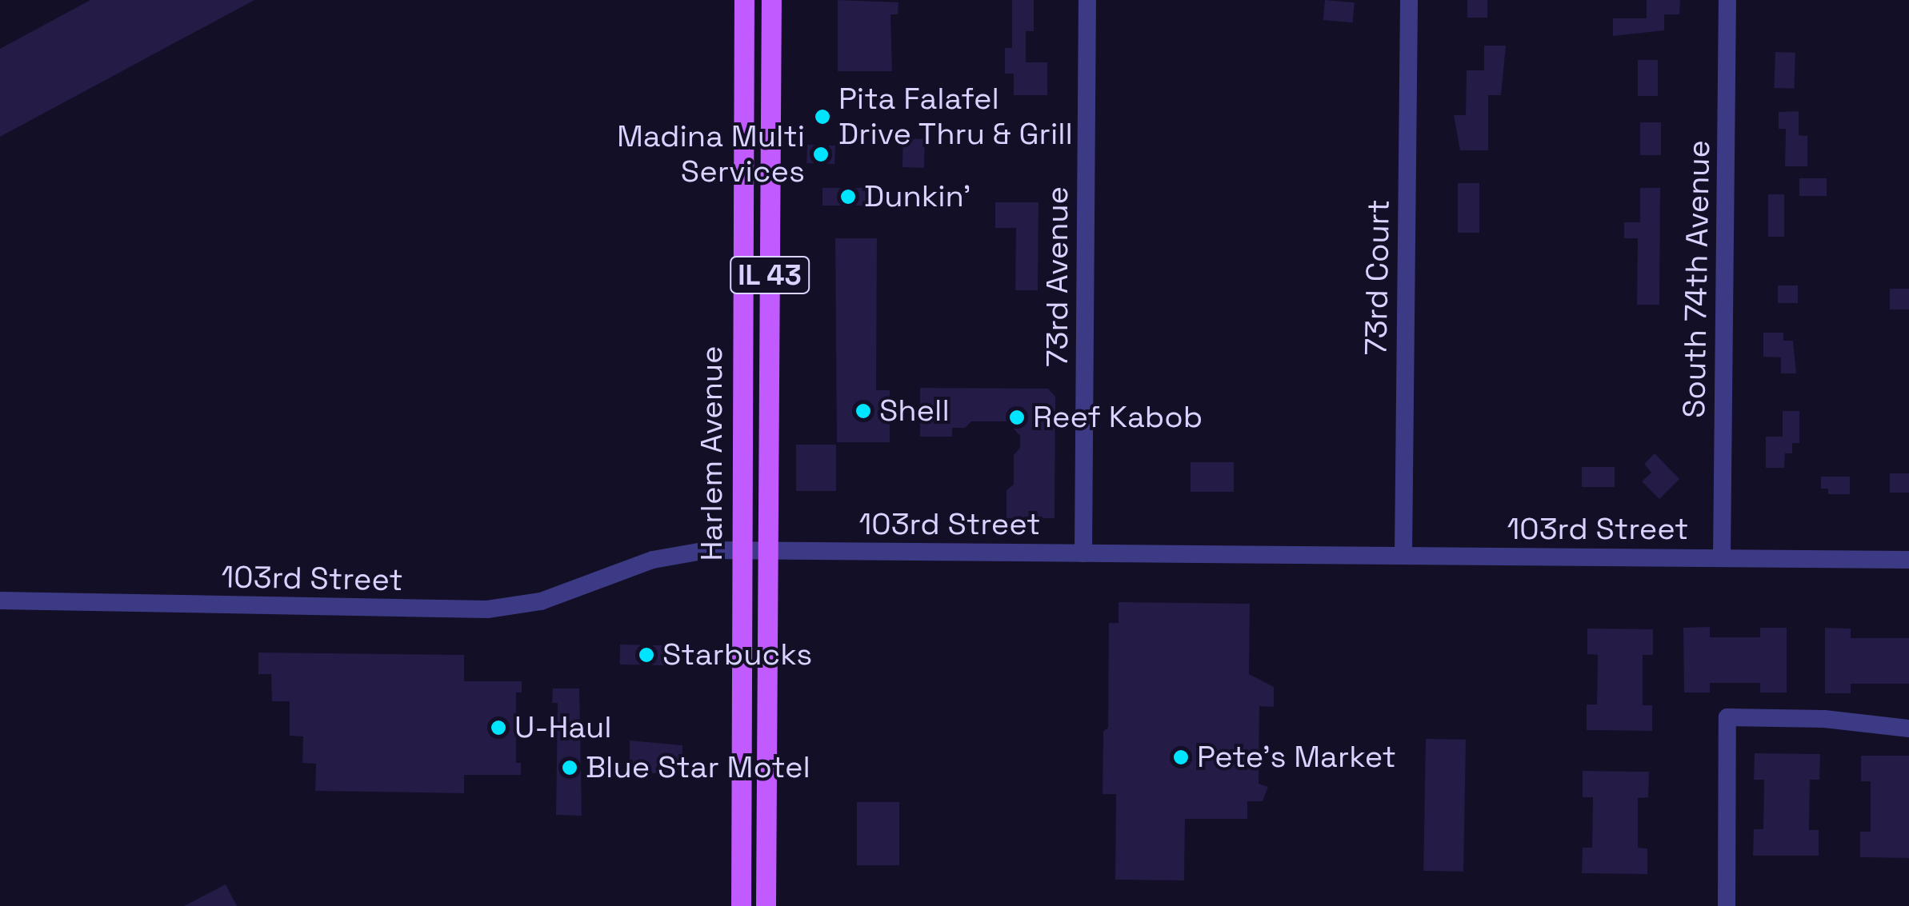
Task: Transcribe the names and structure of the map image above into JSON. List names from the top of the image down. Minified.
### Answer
{"streets":{"main road":["IL 43","Harlem Avenue"],"street":["73rd Avenue","73rd Court","South 74th Avenue","103rd Street"]},"crossings":[["73rd Avenue","103rd Street"],["73rd Court","103rd Street"],["South 74th Avenue","103rd Street"],["Harlem Avenue","103rd Street"]],"places":["Pita Falafel Drive Thru & Grill","Madina Multi Services","Dunkin'","Shell","Reef Kabob","Starbucks","U-Haul","Pete's Market","Blue Star Motel"]}
